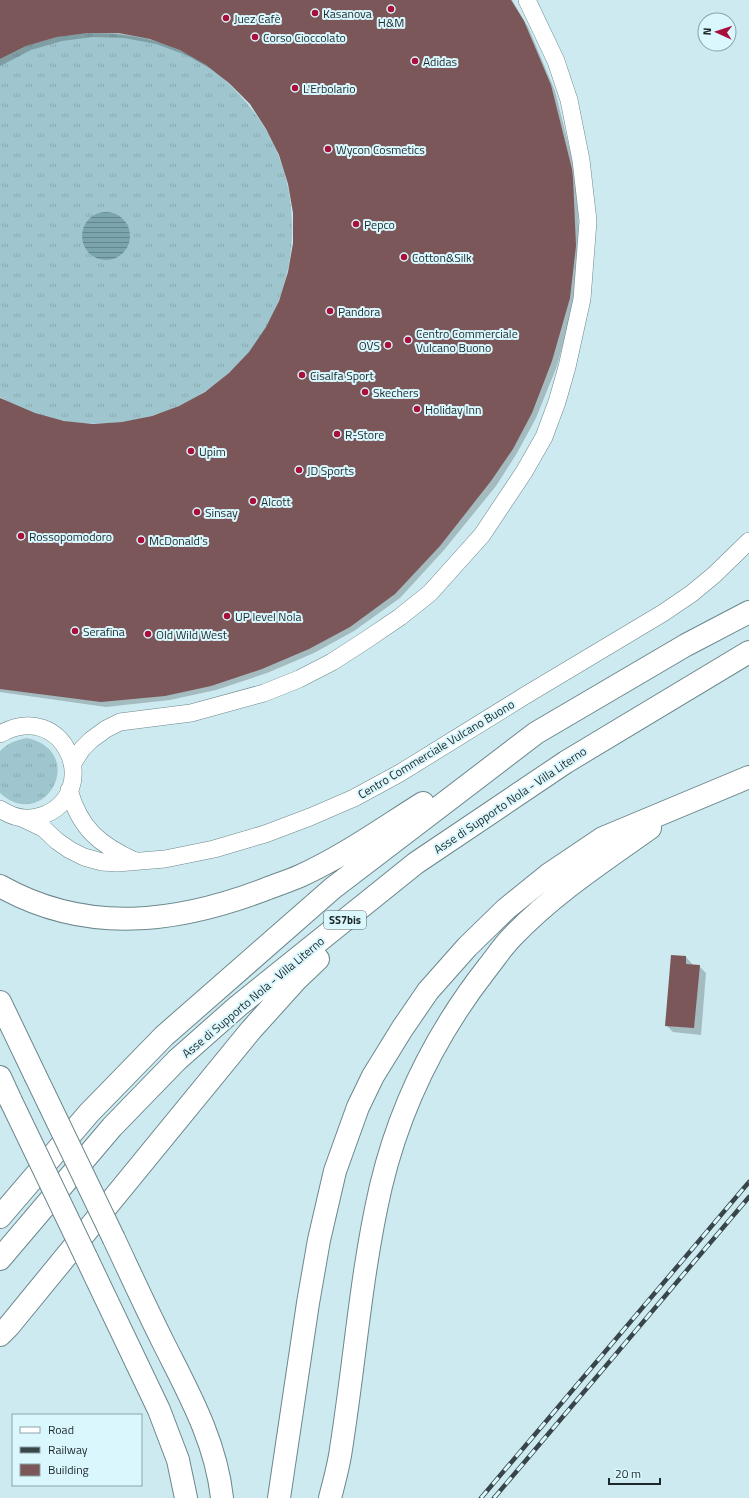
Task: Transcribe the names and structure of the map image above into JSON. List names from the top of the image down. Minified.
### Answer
{"streets":{"highway":["Asse di Supporto Nola - Villa Literno","SS7bis"],"street":["Centro Commerciale Vulcano Buono"]},"places":["H&M","Kasanova","Juez Cafè","Corso Cioccolato","Adidas","L'Erbolario","Wycon Cosmetics","Pepco","Cotton&Silk","Pandora","Centro Commerciale Vulcano Buono","OVS","Cisalfa Sport","Skechers","Holiday Inn","R-Store","Upim","JD Sports","Alcott","Sinsay","Rossopomodoro","McDonald's","UP level Nola","Serafina","Old Wild West"],"legend":["Road","Railway","Building"],"scale_bar":"20 m","north":"left"}
